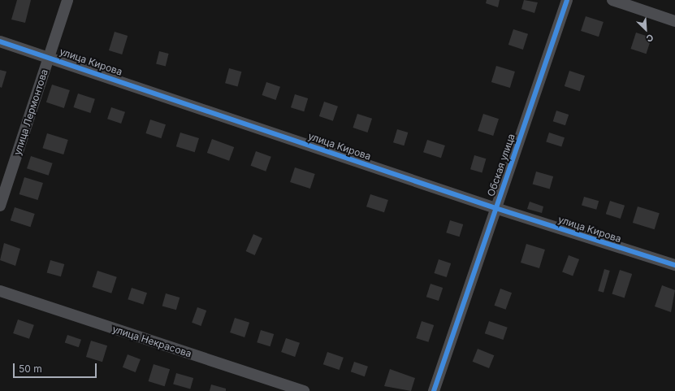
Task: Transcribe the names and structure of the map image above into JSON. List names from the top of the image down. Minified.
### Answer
{"streets":{"street":["улица Кирова","улица Лермонтова","Обская улица","улица Некрасова"]},"crossings":[["улица Кирова","улица Лермонтова"],["улица Кирова","Обская улица"]],"scale_bar":"50 m","north":"bottom right"}
